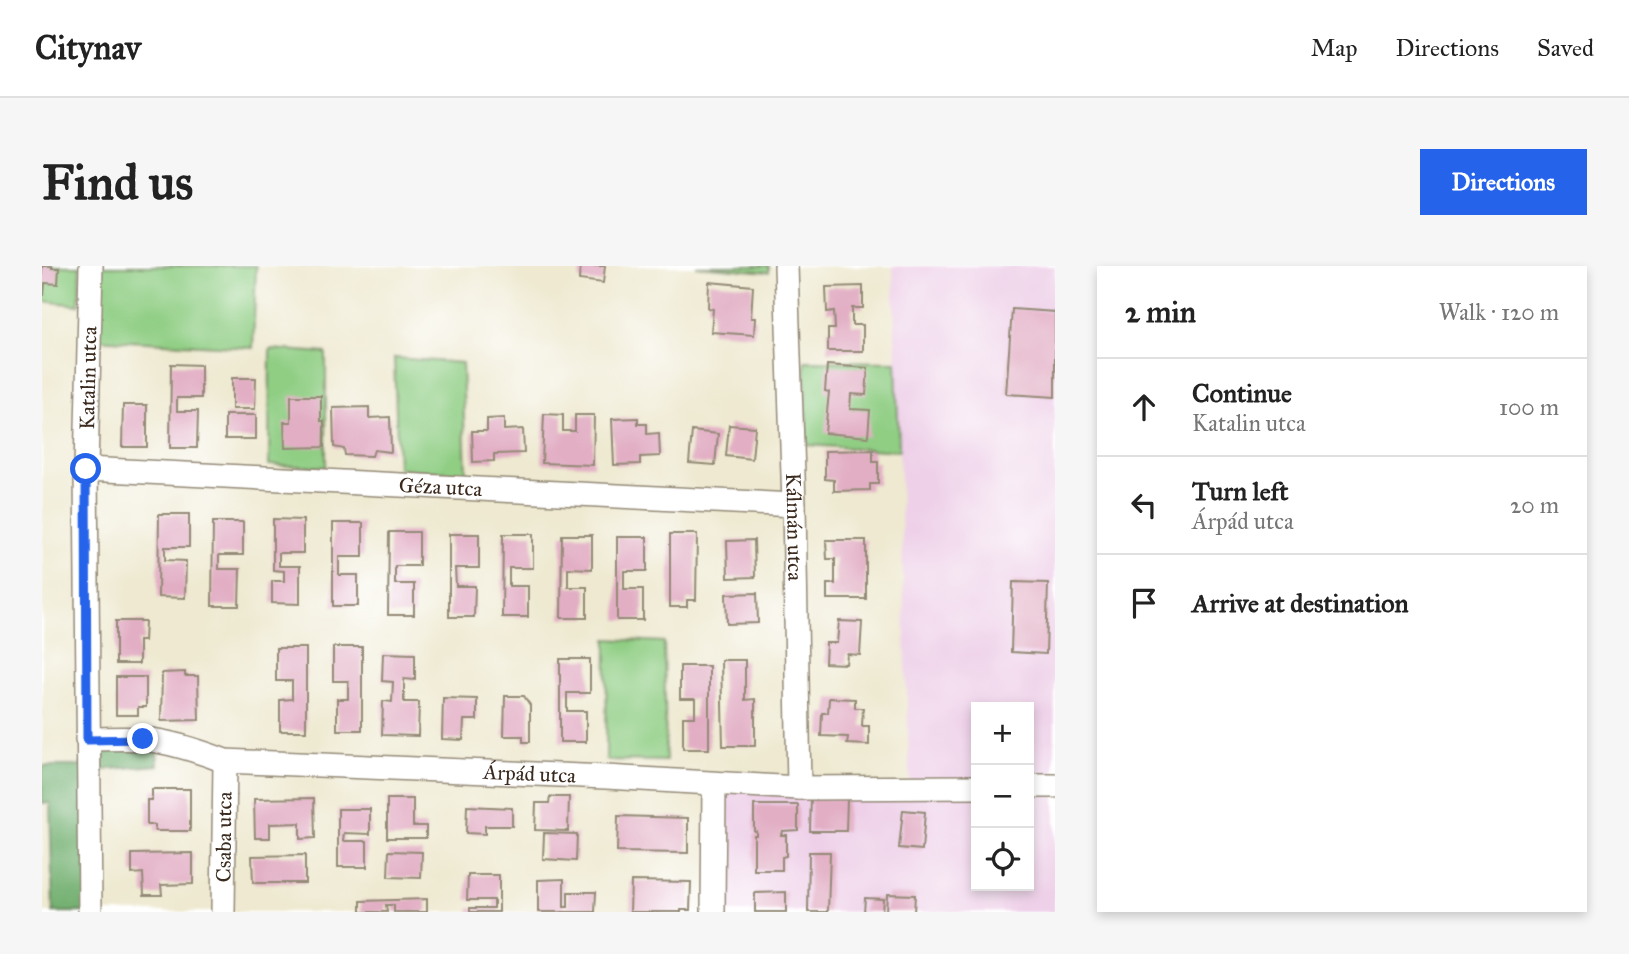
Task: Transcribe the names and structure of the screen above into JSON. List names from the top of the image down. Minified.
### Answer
{"streets":{"street":["Katalin utca","Géza utca","Kálmán utca","Árpád utca","Csaba utca"]},"crossings":[["Katalin utca","Géza utca"],["Katalin utca","Árpád utca"],["Géza utca","Kálmán utca"],["Kálmán utca","Árpád utca"],["Árpád utca","Csaba utca"]],"page":{"header":"Citynav","nav":["Map","Directions","Saved"],"buttons":"Directions","title":"Find us","heading":["2 min","Walk · 120 m"],"list":[["Continue","Katalin utca","100 m"],["Turn left","Árpád utca","20 m"],"Arrive at destination"],"map_buttons":["+","−"]}}
